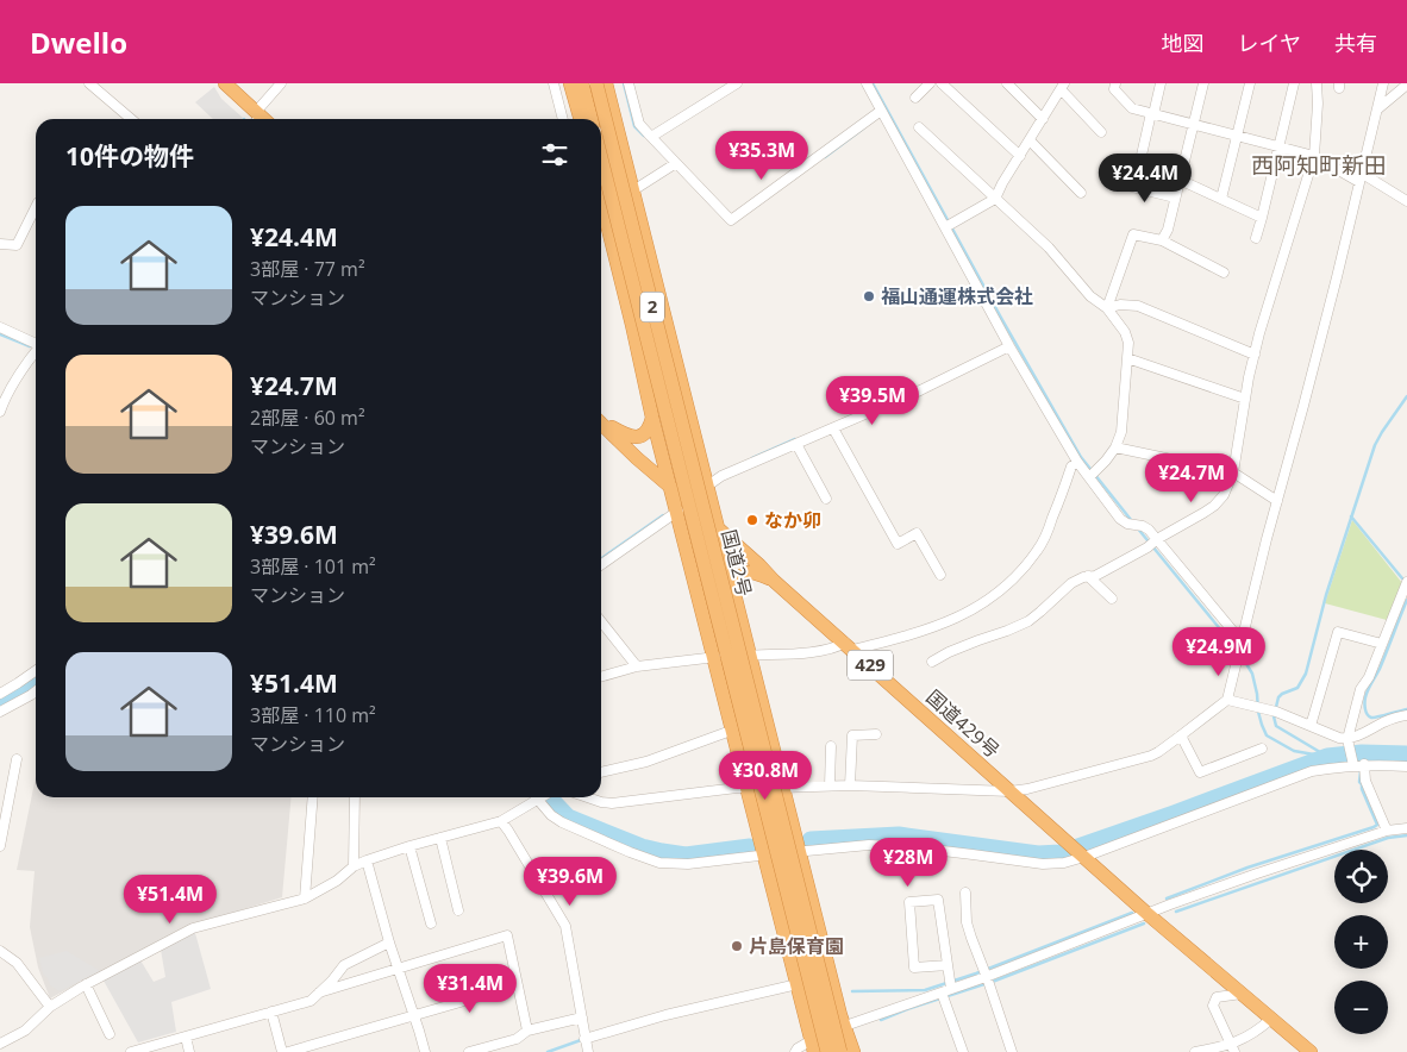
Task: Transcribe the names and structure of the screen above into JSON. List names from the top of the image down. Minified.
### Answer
{"streets":{"highway":["2","国道2号","429","国道429号"]},"districts":["西阿知町新田"],"places":["福山通運株式会社","なか卯","片島保育園"],"page":{"header":"Dwello","nav":["地図","レイヤ","共有"],"heading":"10件の物件","price":["¥35.3M","¥24.4M","¥39.5M","¥24.7M","¥24.9M","¥30.8M","¥28M","¥39.6M","¥51.4M","¥31.4M"],"list":[{"name":"¥24.4M","note":"3部屋 · 77 m² · マンション"},{"name":"¥24.7M","note":"2部屋 · 60 m² · マンション"},{"name":"¥39.6M","note":"3部屋 · 101 m² · マンション"},{"name":"¥51.4M","note":"3部屋 · 110 m² · マンション"}],"map_buttons":["+","−"]}}
